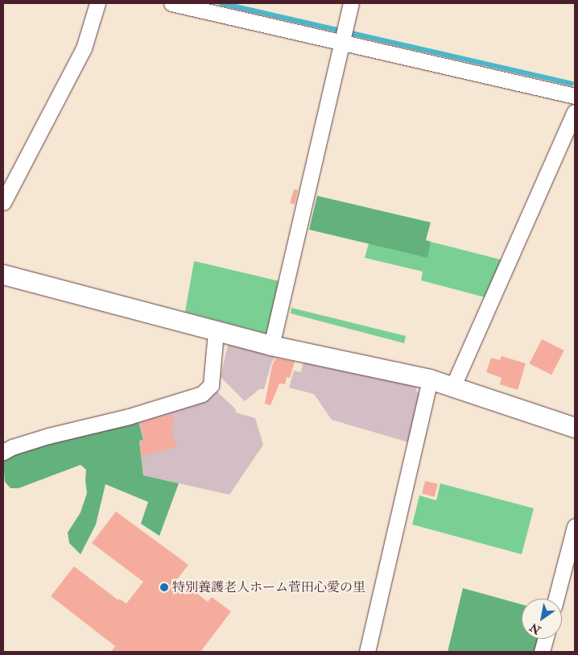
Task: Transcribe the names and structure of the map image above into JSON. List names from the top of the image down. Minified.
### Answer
{"places":["特別養護老人ホーム菅田心愛の里"],"north":"bottom left"}
